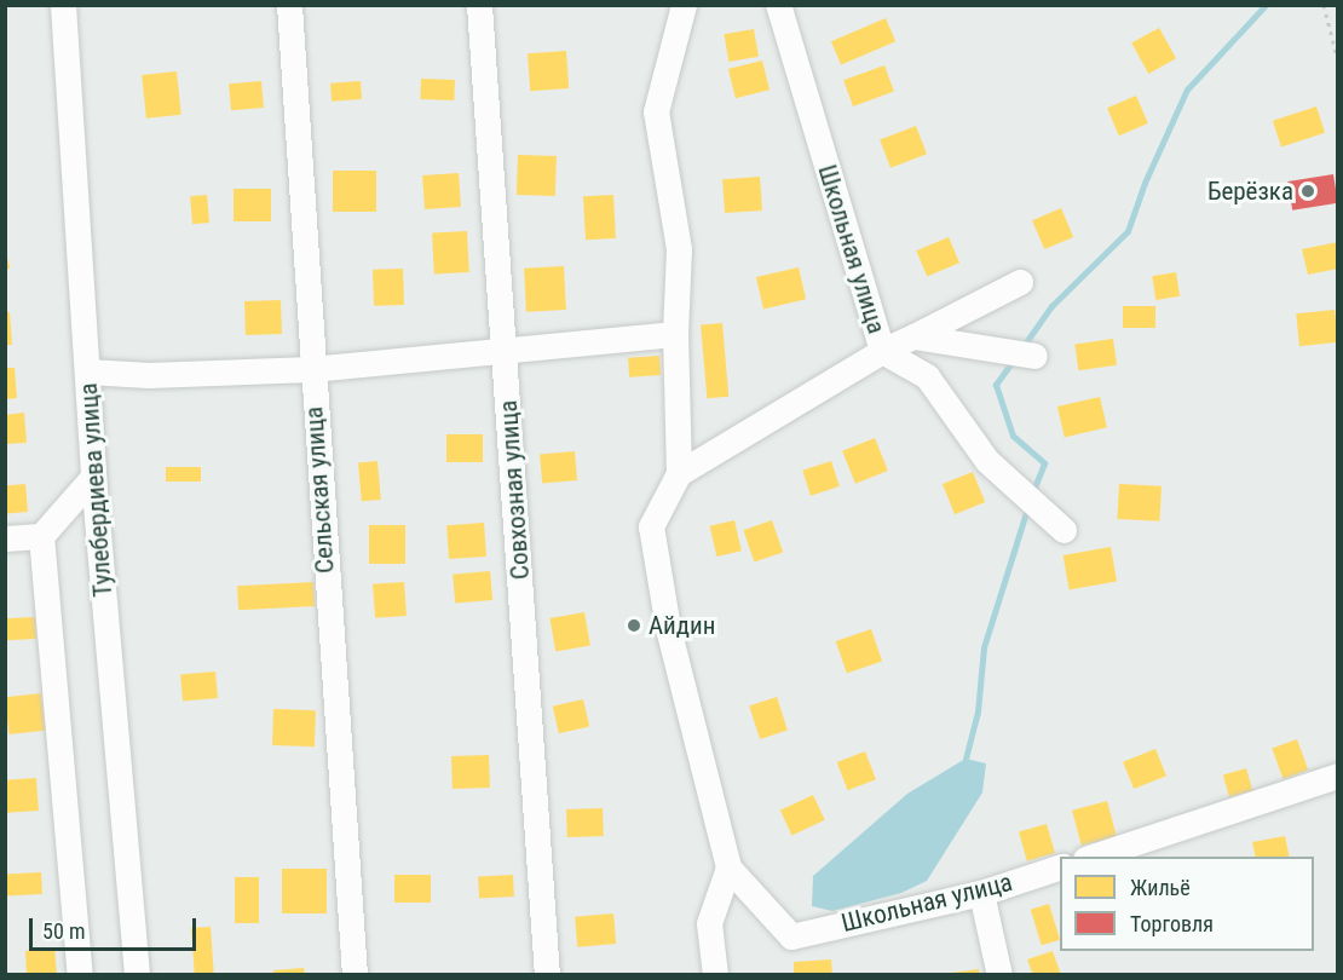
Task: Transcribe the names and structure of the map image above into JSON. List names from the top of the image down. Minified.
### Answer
{"streets":{"street":["Школьная улица","Тулебердиева улица","Сельская улица","Совхозная улица"]},"places":["Берёзка","Айдин"],"legend":["Жильё","Торговля"],"scale_bar":"50 m"}
